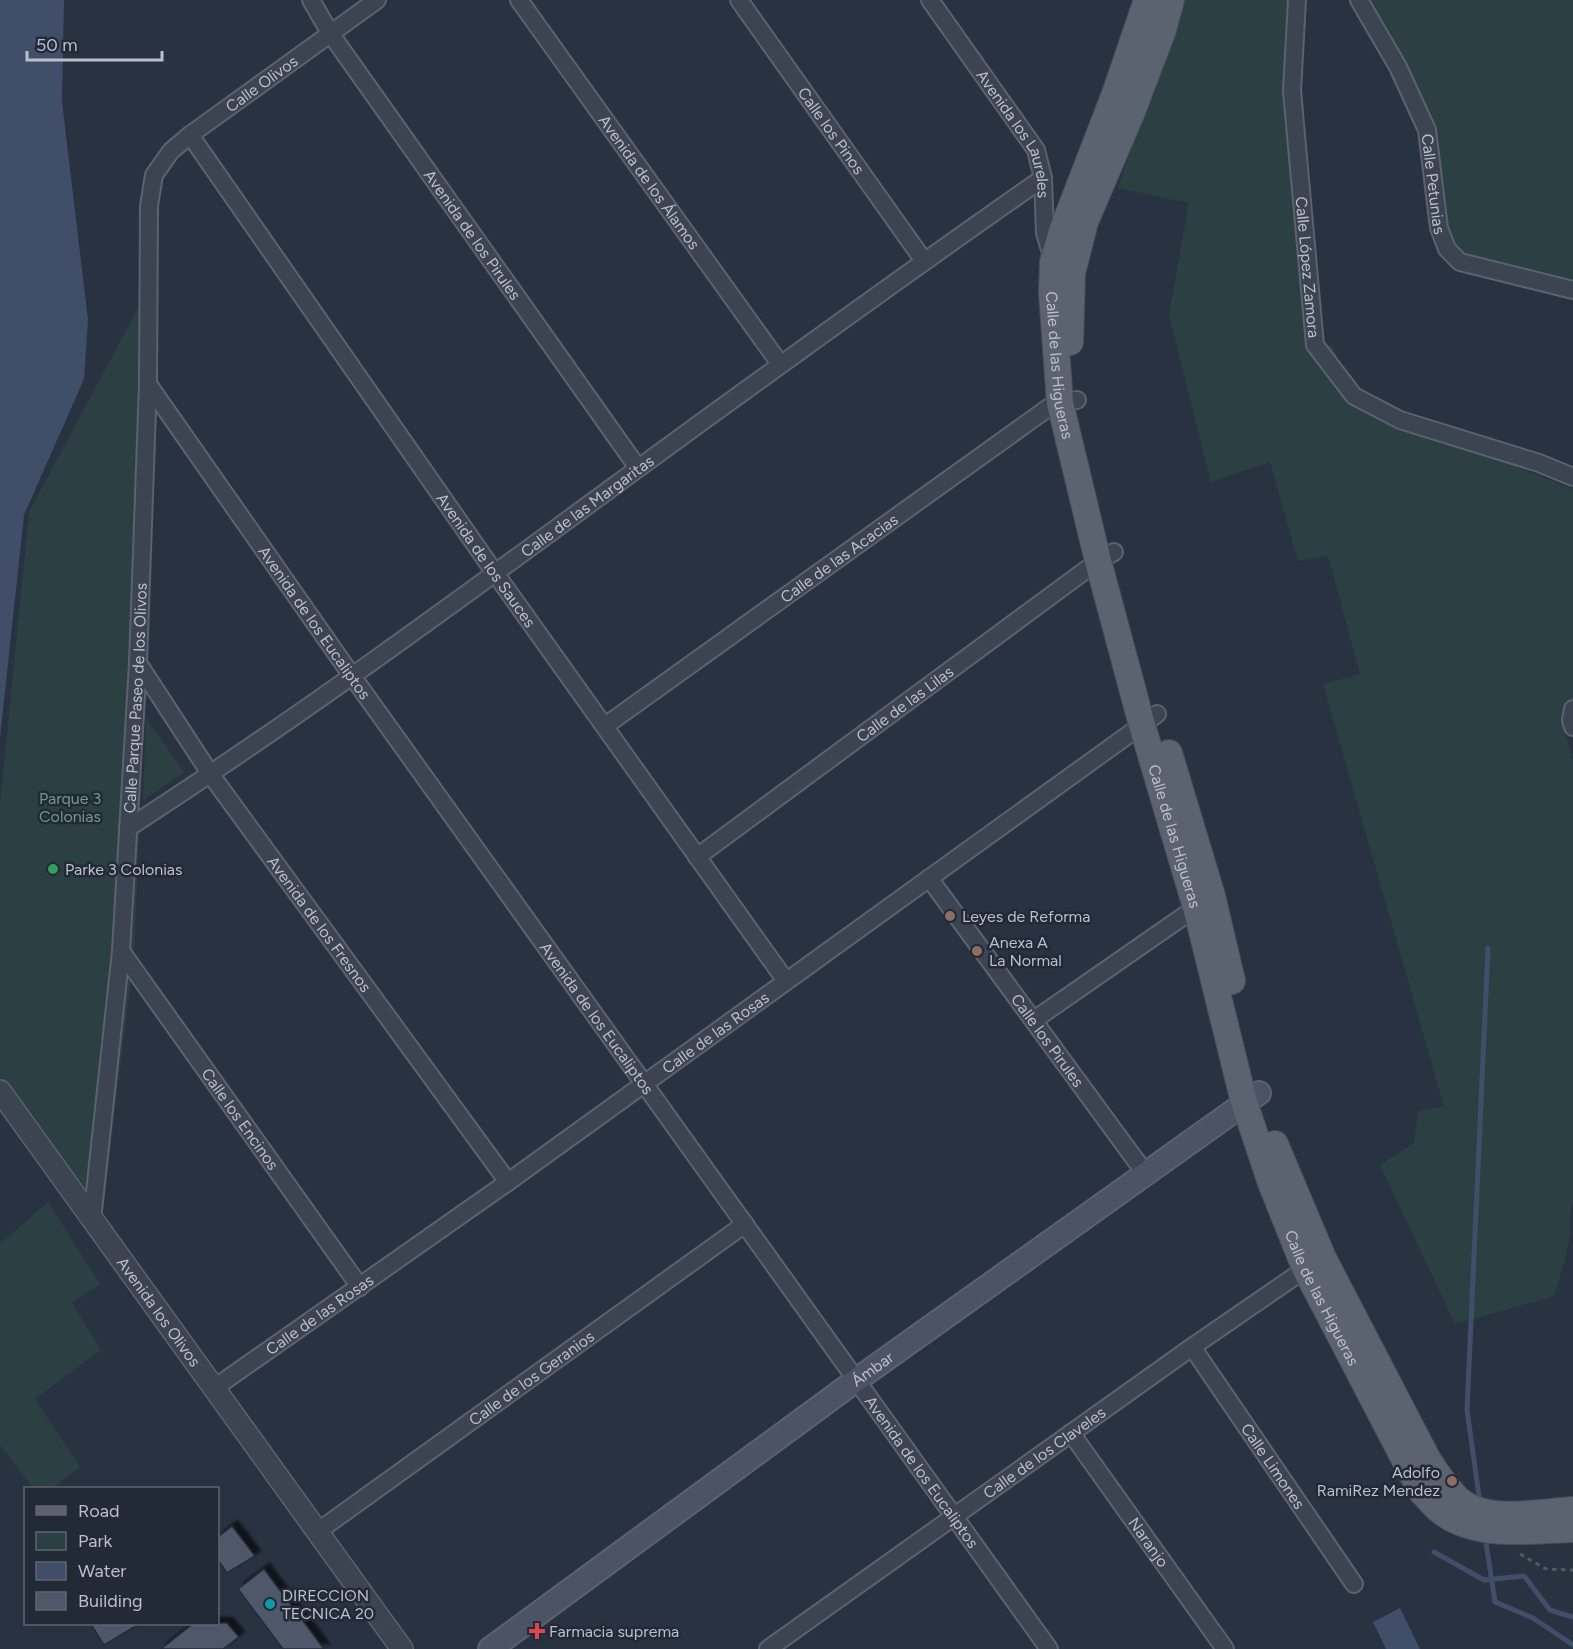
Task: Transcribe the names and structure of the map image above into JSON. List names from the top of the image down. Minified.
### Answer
{"streets":{"main road":["Calle de las Higueras","Ámbar"],"street":["Calle Olivos","Calle los Pinos","Avenida los Laureles","Avenida de los Álamos","Calle Petunias","Avenida de los Pirules","Calle López Zamora","Calle de las Margaritas","Calle de las Acacias","Avenida de los Sauces","Avenida de los Eucaliptos","Calle Parque Paseo de los Olivos","Calle de las Lilas","Avenida de los Fresnos","Calle de las Rosas","Calle los Pirules","Calle los Encinos","Avenida los Olivos","Calle de los Geranios","Calle de los Claveles","Calle Limones","Naranjo"]},"crossings":[["Calle Olivos","Avenida de los Pirules"],["Calle Olivos","Avenida de los Sauces"],["Calle Olivos","Calle Parque Paseo de los Olivos"],["Calle los Pinos","Calle de las Margaritas"],["Avenida los Laureles","Calle de las Higueras"],["Avenida los Laureles","Calle de las Margaritas"],["Avenida de los Álamos","Calle de las Margaritas"],["Avenida de los Pirules","Calle de las Margaritas"],["Calle de las Higueras","Calle de las Acacias"],["Calle de las Higueras","Calle de las Lilas"],["Calle de las Higueras","Calle de las Rosas"],["Calle de las Higueras","Ámbar"],["Calle de las Higueras","Calle de los Claveles"],["Calle de las Margaritas","Avenida de los Sauces"],["Calle de las Margaritas","Avenida de los Eucaliptos"],["Calle de las Margaritas","Calle Parque Paseo de los Olivos"],["Calle de las Margaritas","Avenida de los Fresnos"],["Calle de las Acacias","Avenida de los Sauces"],["Avenida de los Sauces","Calle de las Lilas"],["Avenida de los Sauces","Calle de las Rosas"],["Avenida de los Eucaliptos","Calle Parque Paseo de los Olivos"],["Avenida de los Eucaliptos","Calle de las Rosas"],["Avenida de los Eucaliptos","Ámbar"],["Avenida de los Eucaliptos","Calle de los Geranios"],["Avenida de los Eucaliptos","Calle de los Claveles"],["Calle Parque Paseo de los Olivos","Avenida de los Fresnos"],["Calle Parque Paseo de los Olivos","Calle los Encinos"],["Calle Parque Paseo de los Olivos","Avenida los Olivos"],["Avenida de los Fresnos","Calle de las Rosas"],["Calle de las Rosas","Calle los Pirules"],["Calle de las Rosas","Calle los Encinos"],["Calle de las Rosas","Avenida los Olivos"],["Calle los Pirules","Ámbar"],["Avenida los Olivos","Calle de los Geranios"],["Calle de los Claveles","Calle Limones"],["Calle de los Claveles","Naranjo"]],"parks":["Parque 3 Colonias"],"places":{"other":["Parke 3 Colonias","Leyes de Reforma","Anexa A La Normal","Adolfo RamiRez Mendez","DIRECCION TECNICA 20"],"health":["Farmacia suprema"]},"legend":["Road","Park","Water","Building"],"scale_bar":"50 m"}
